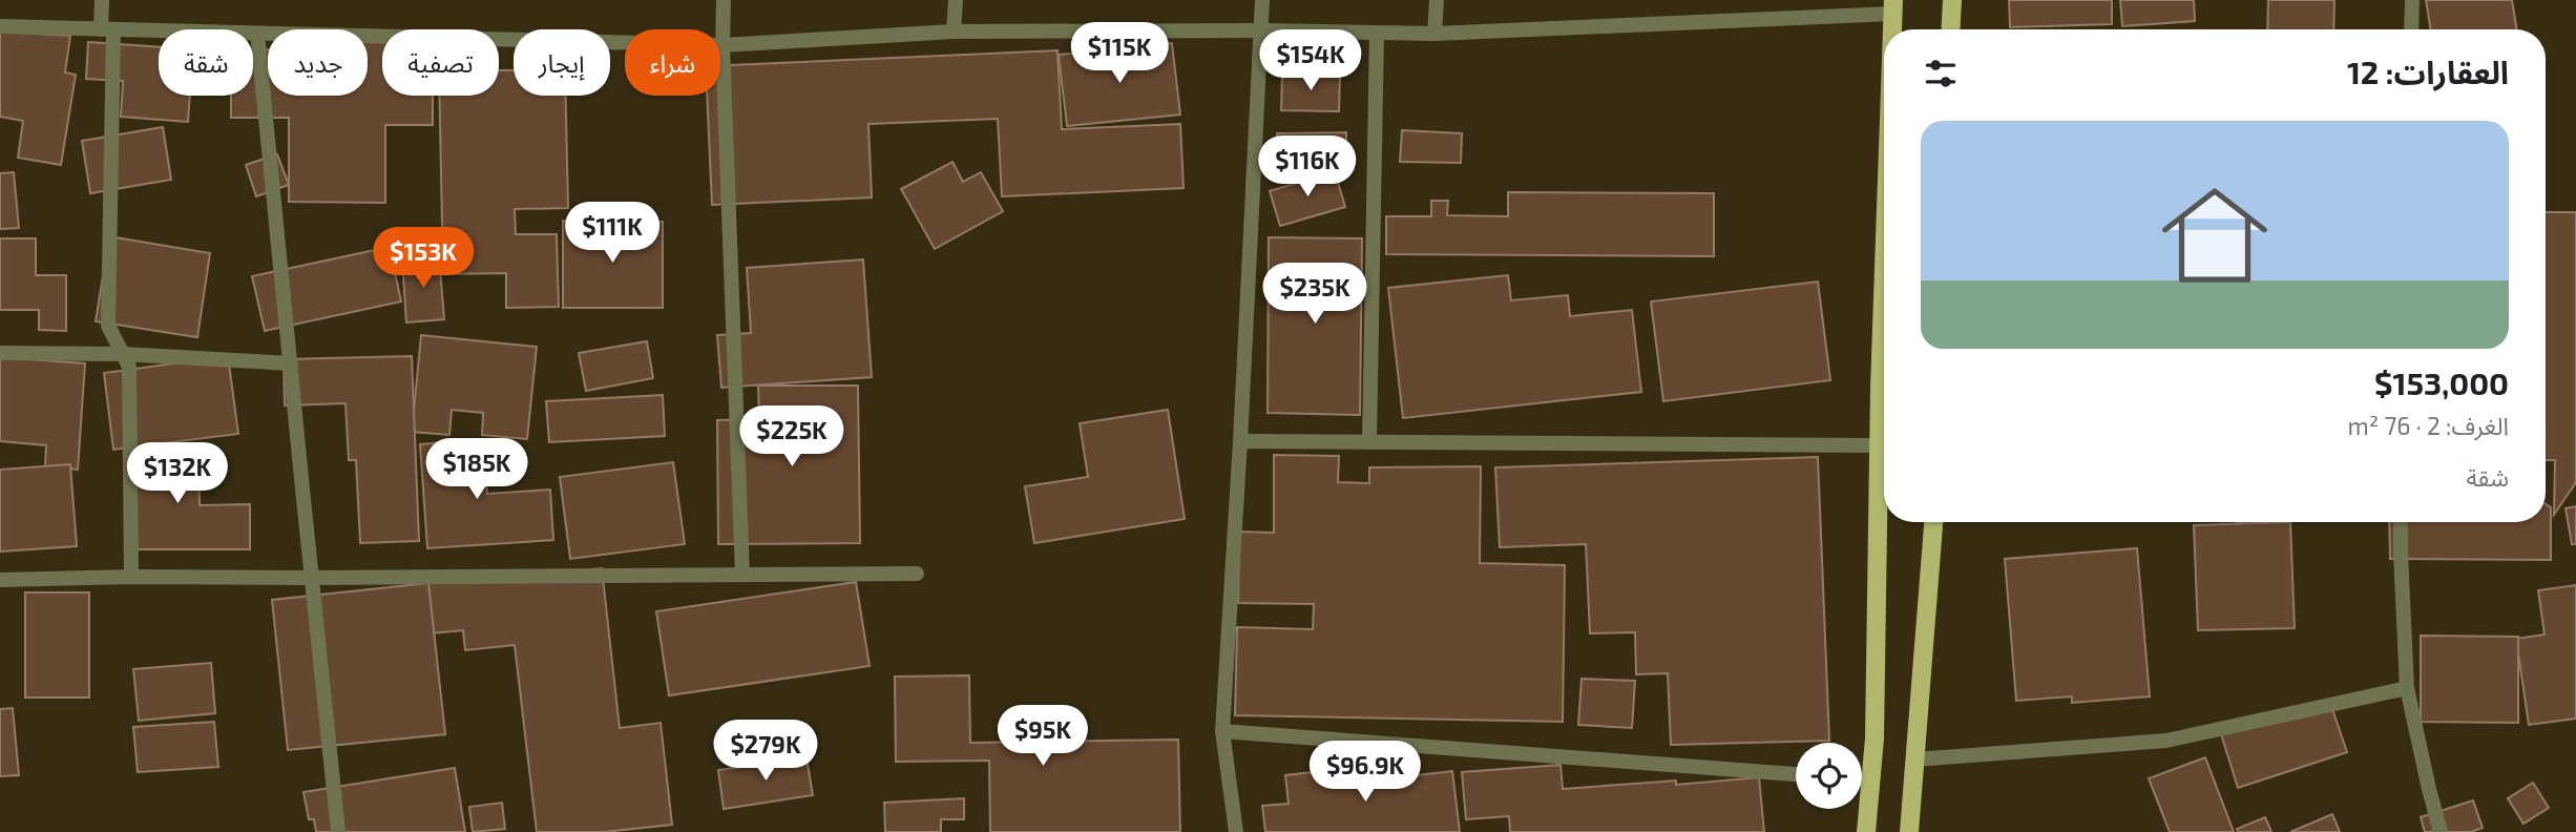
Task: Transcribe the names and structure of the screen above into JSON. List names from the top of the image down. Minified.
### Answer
{"page":{"price":["$115K","$154K","$116K","$111K","$153K","$235K","$225K","$185K","$132K","$95K","$279K","$96.9K"],"chip":["شراء","إيجار","تصفية","جديد","شقة"],"heading":"العقارات: 12","list":[{"name":"$153,000","note":"الغرف: 2 · 76 m² · شقة"}]}}
